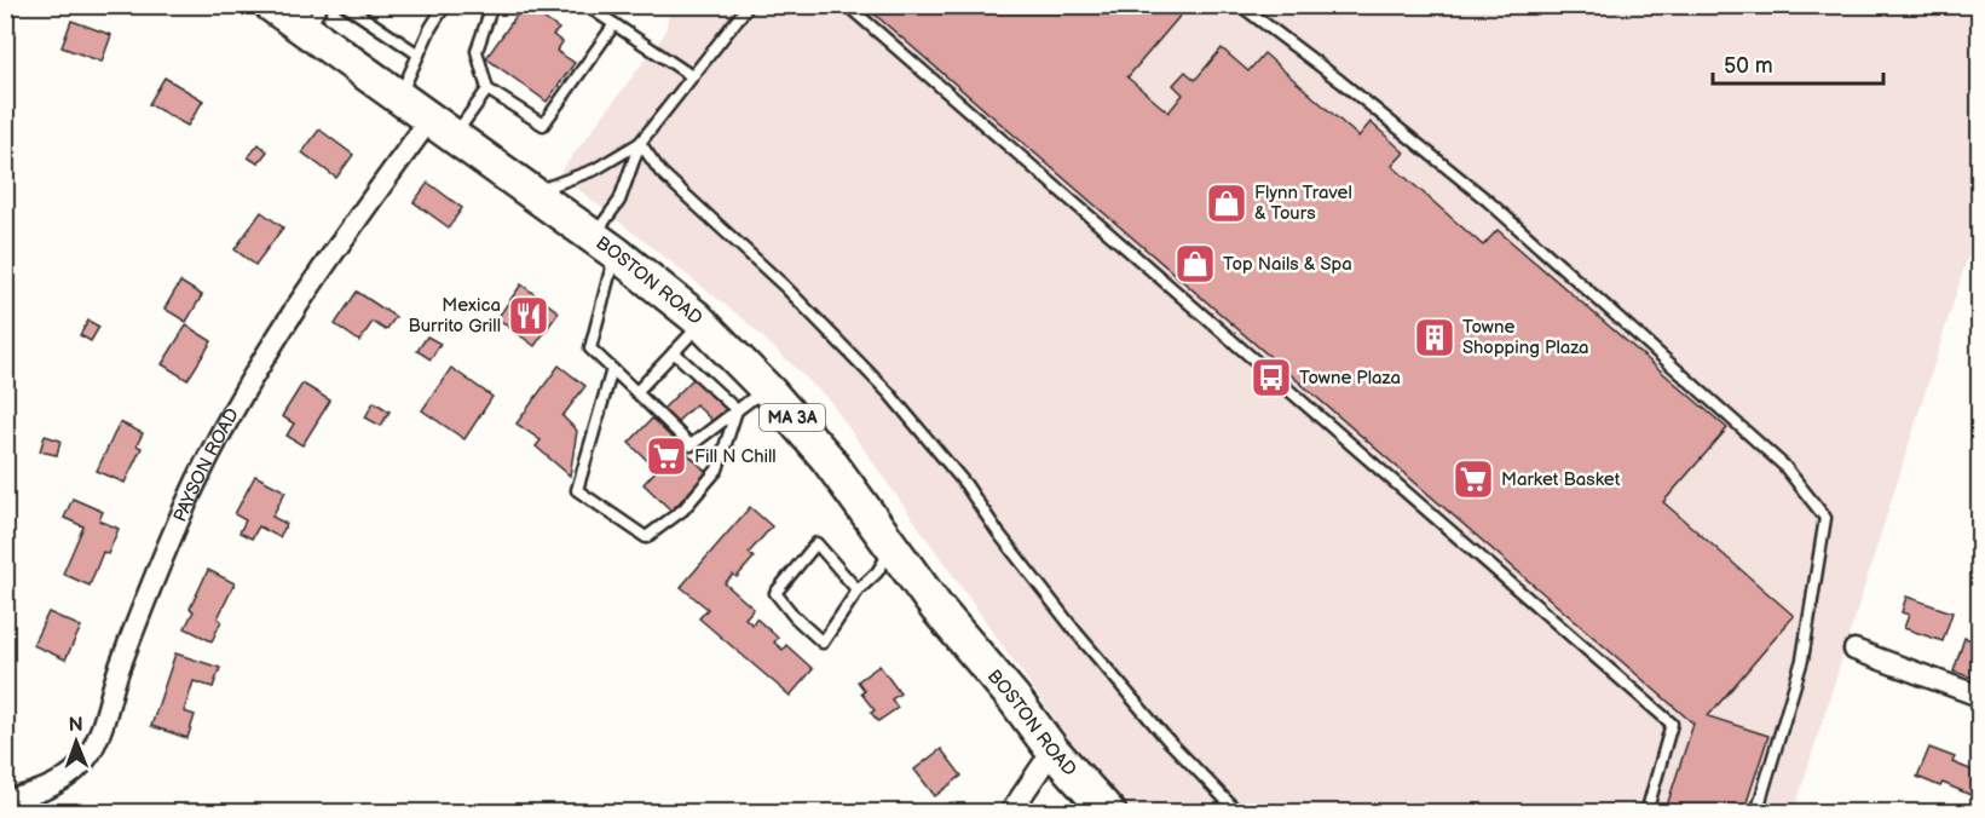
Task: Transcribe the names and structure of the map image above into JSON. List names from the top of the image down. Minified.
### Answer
{"streets":{"main road":["BOSTON ROAD","MA 3A"],"street":["PAYSON ROAD"]},"crossings":[["BOSTON ROAD","PAYSON ROAD"]],"places":{"shop":["Flynn Travel & Tours","Top Nails & Spa"],"restaurant":["Mexica Burrito Grill"],"building":["Towne Shopping Plaza"],"bus stop":["Towne Plaza"],"supermarket":["Fill N Chill","Market Basket"]},"scale_bar":"50 m","north":"top"}
